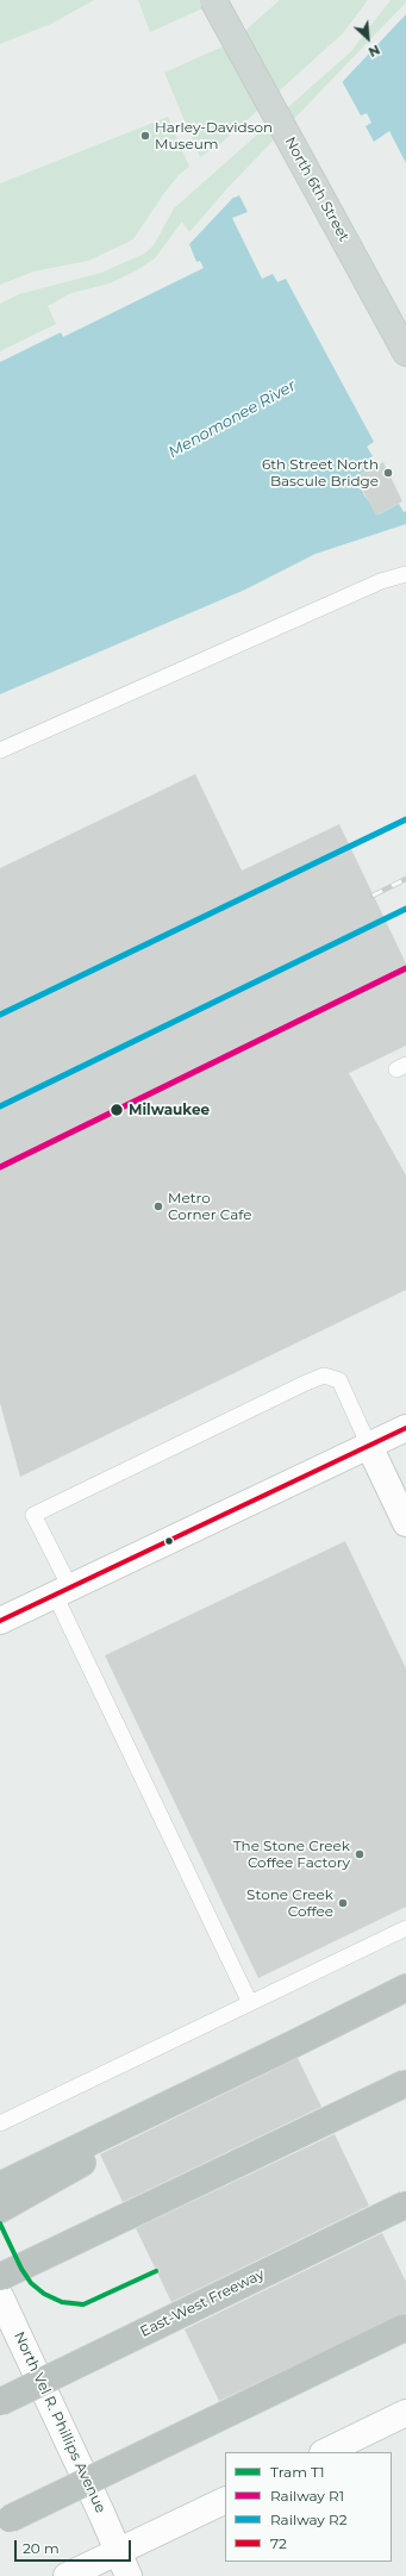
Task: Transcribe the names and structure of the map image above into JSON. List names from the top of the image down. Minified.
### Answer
{"streets":{"highway":["East-West Freeway"],"main road":["North 6th Street"],"street":["North Vel R. Phillips Avenue"]},"water":["Menomonee River"],"places":["Harley-Davidson Museum","6th Street North Bascule Bridge","Milwaukee","Metro Corner Cafe","The Stone Creek Coffee Factory","Stone Creek Coffee"],"lines":["rail line R2","rail line R1","transit line 72","tram line T1"],"legend":["Tram T1","Railway R1","Railway R2","72"],"scale_bar":"20 m","north":"bottom right"}
